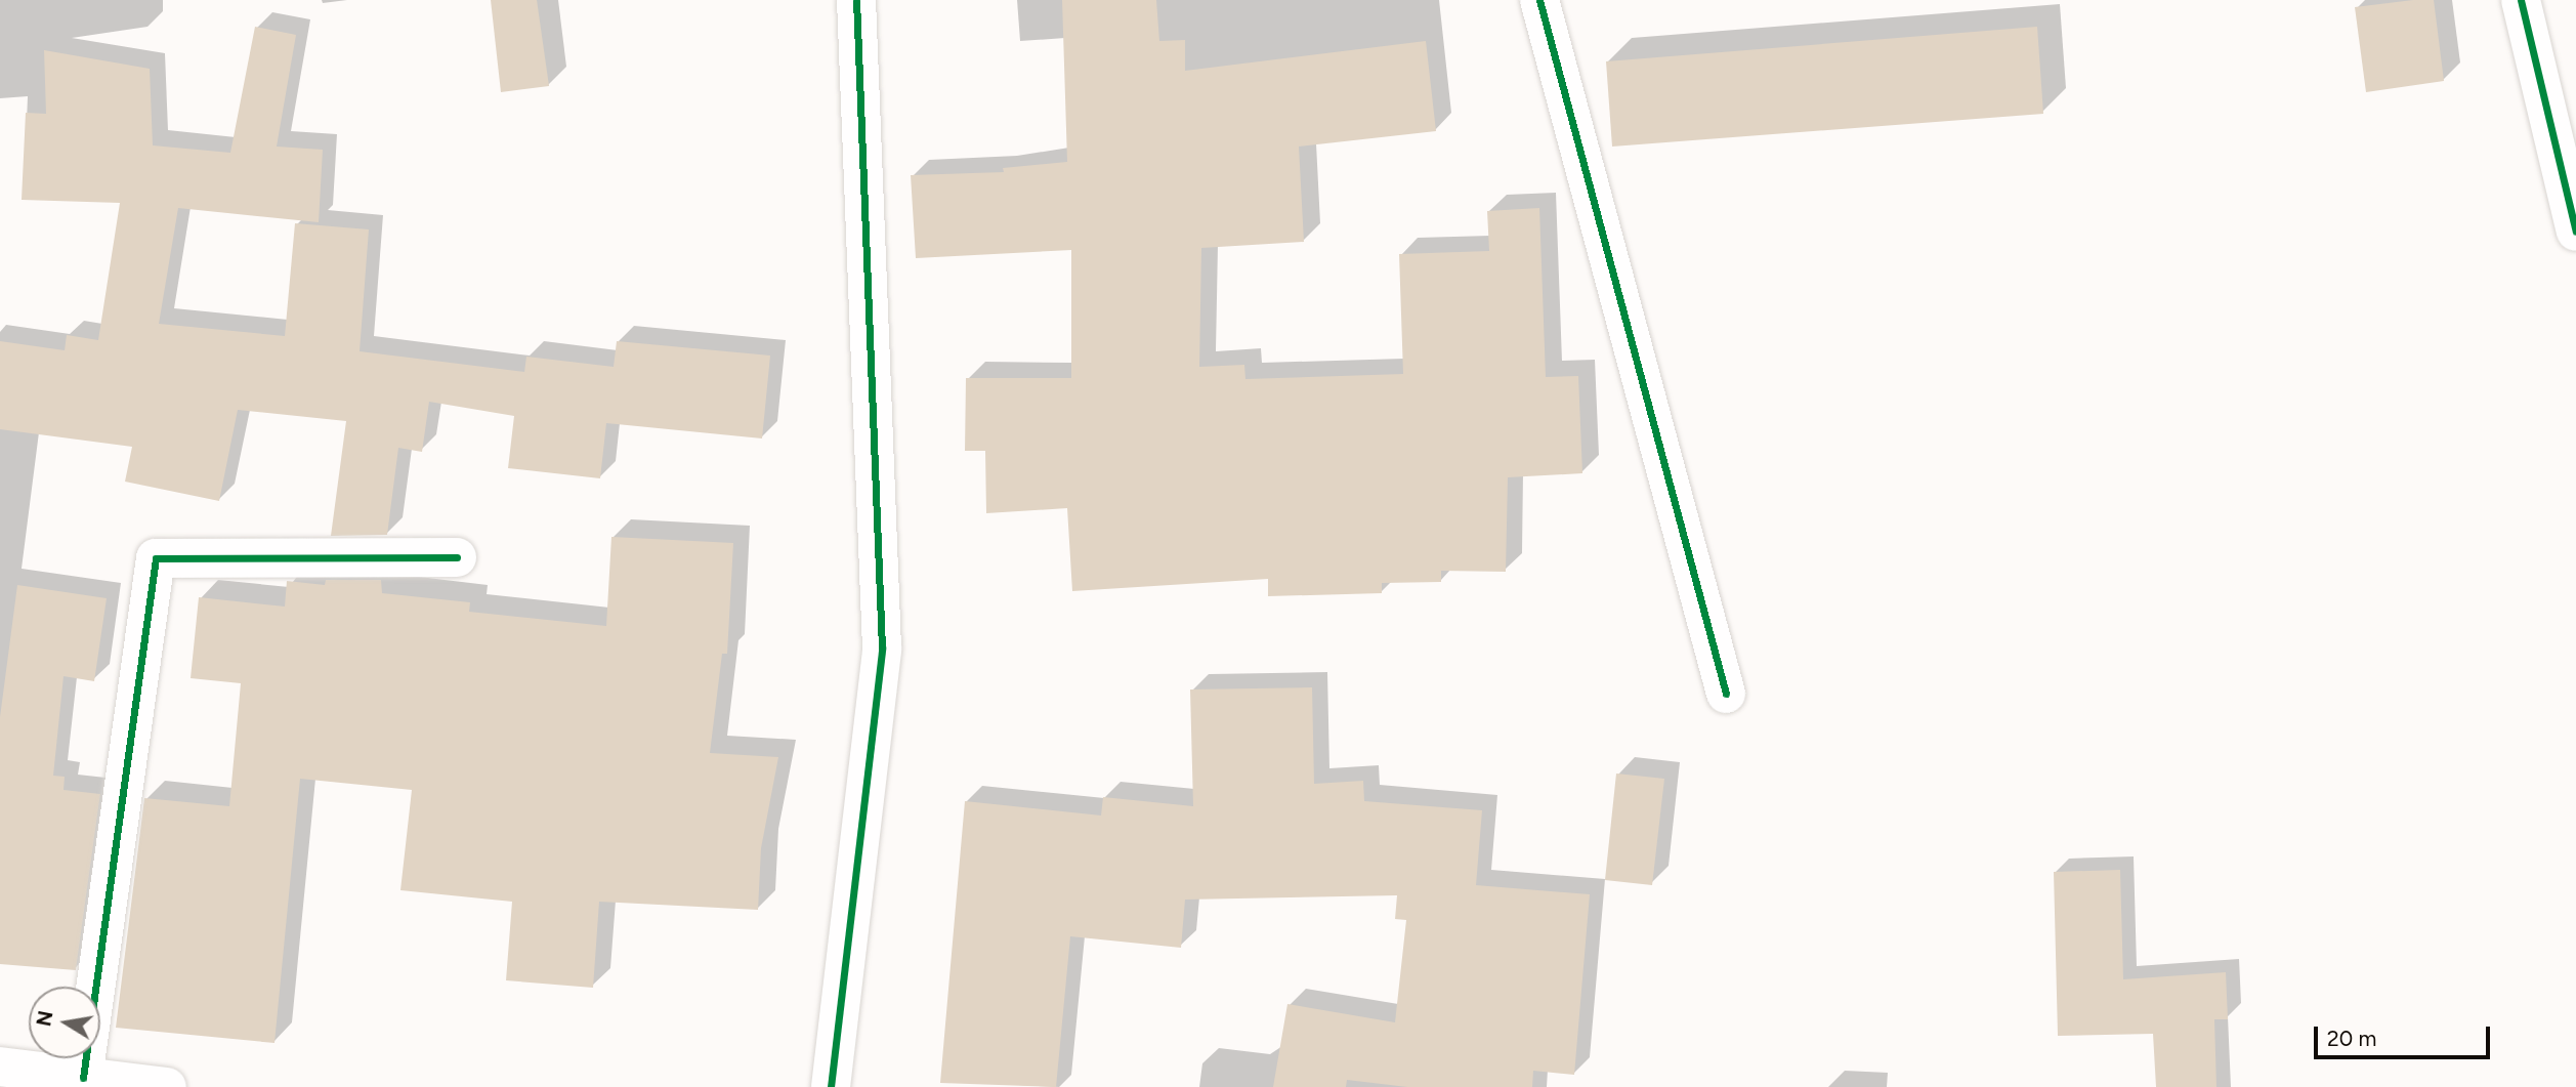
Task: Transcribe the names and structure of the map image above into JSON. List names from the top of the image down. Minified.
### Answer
{"scale_bar":"20 m","north":"left"}
